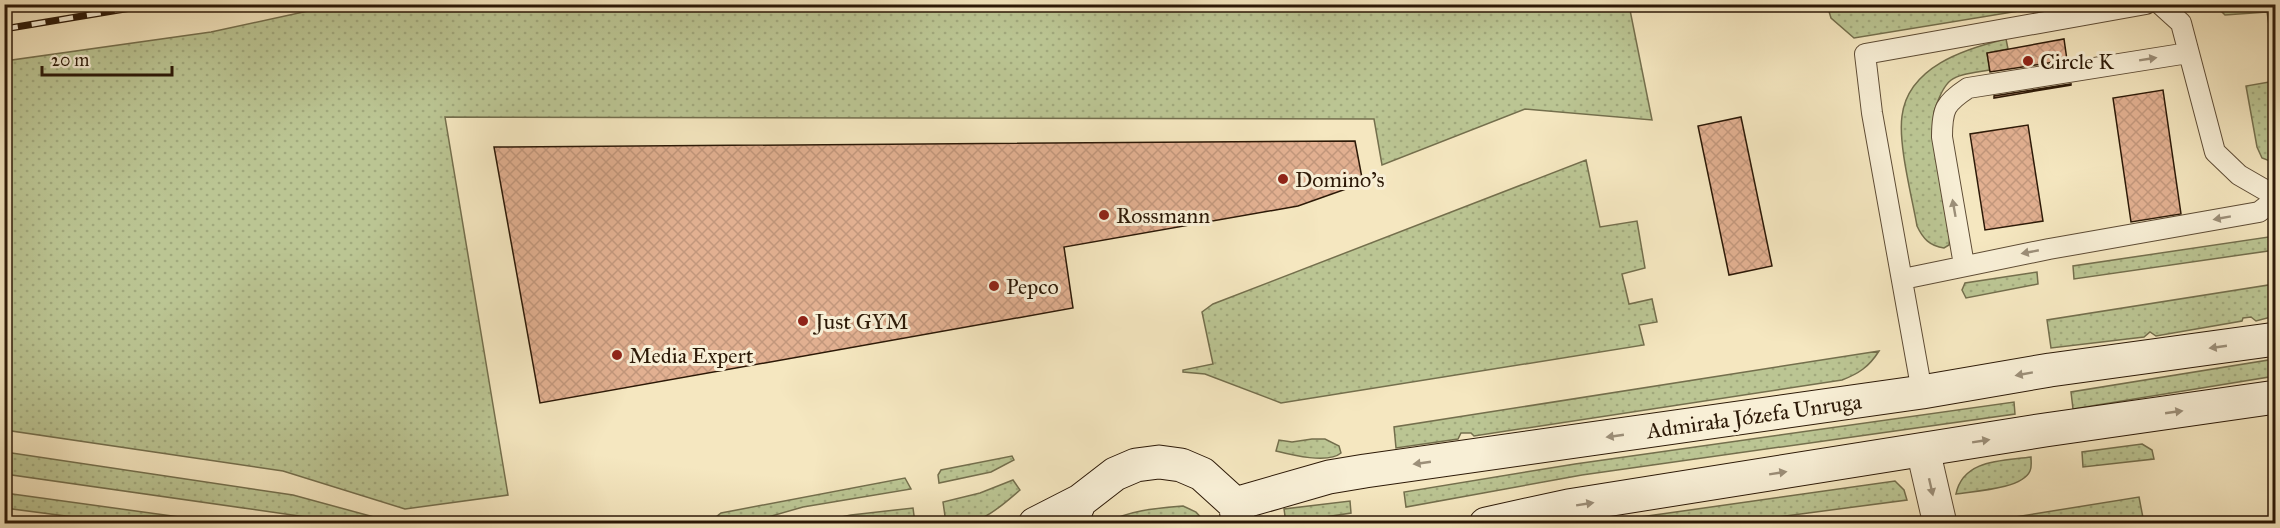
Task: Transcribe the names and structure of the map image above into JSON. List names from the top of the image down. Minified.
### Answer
{"streets":{"street":["Admirała Józefa Unruga"]},"places":["Circle K","Domino's","Rossmann","Pepco","Just GYM","Media Expert"],"scale_bar":"20 m"}
